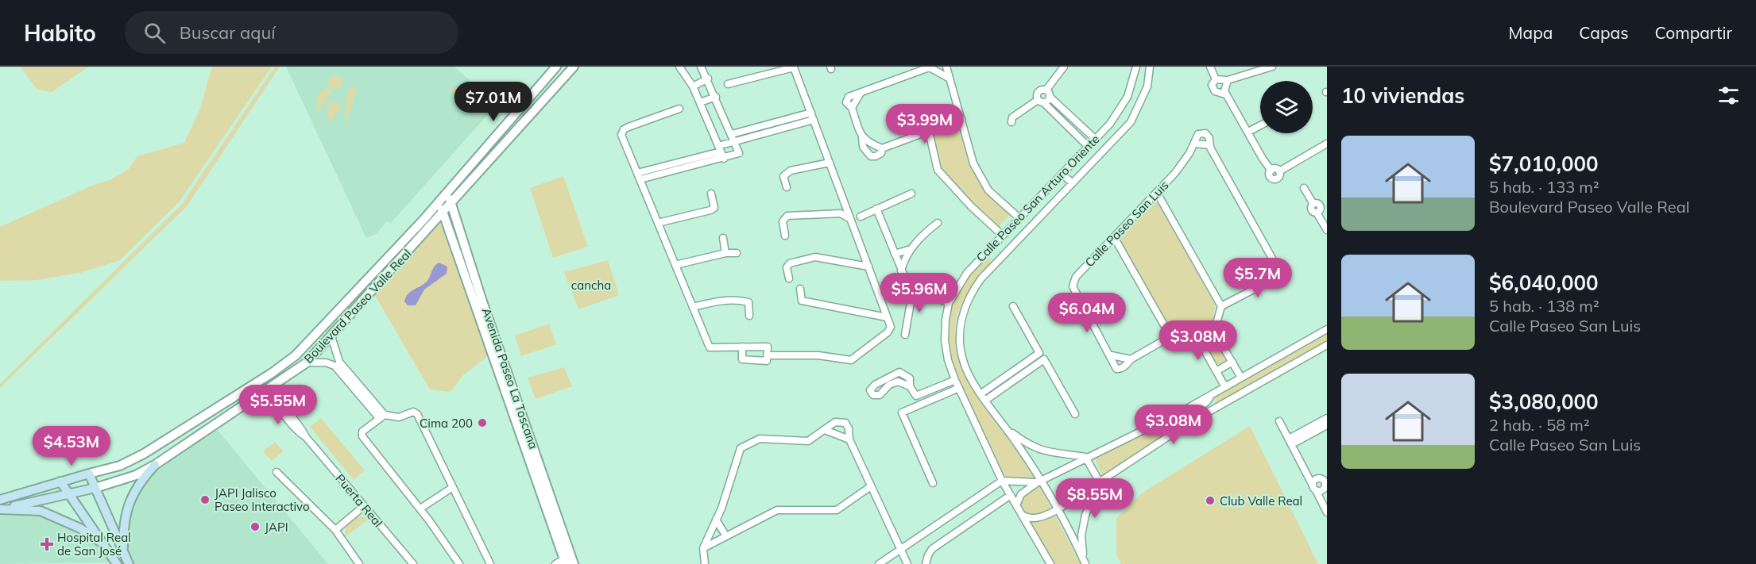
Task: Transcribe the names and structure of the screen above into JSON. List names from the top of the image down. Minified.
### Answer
{"streets":{"street":["Calle Paseo San Arturo Oriente","Calle Paseo San Luis","Boulevard Paseo Valle Real","Avenida Paseo La Toscana","Puerta Real"]},"crossings":[["Boulevard Paseo Valle Real","Avenida Paseo La Toscana"],["Boulevard Paseo Valle Real","Puerta Real"]],"parks":["cancha"],"places":{"other":["Cima 200","JAPI Jalisco Paseo Interactivo","Club Valle Real","JAPI"],"health":["Hospital Real de San José"]},"page":{"header":"Habito","search":"Buscar aquí","nav":["Mapa","Capas","Compartir"],"heading":"10 viviendas","price":["$7.01M","$3.99M","$5.7M","$5.96M","$6.04M","$3.08M","$5.55M","$3.08M","$4.53M","$8.55M"],"list":[{"name":"$7,010,000","note":"5 hab. · 133 m² · Boulevard Paseo Valle Real"},{"name":"$6,040,000","note":"5 hab. · 138 m² · Calle Paseo San Luis"},{"name":"$3,080,000","note":"2 hab. · 58 m² · Calle Paseo San Luis"}]}}
